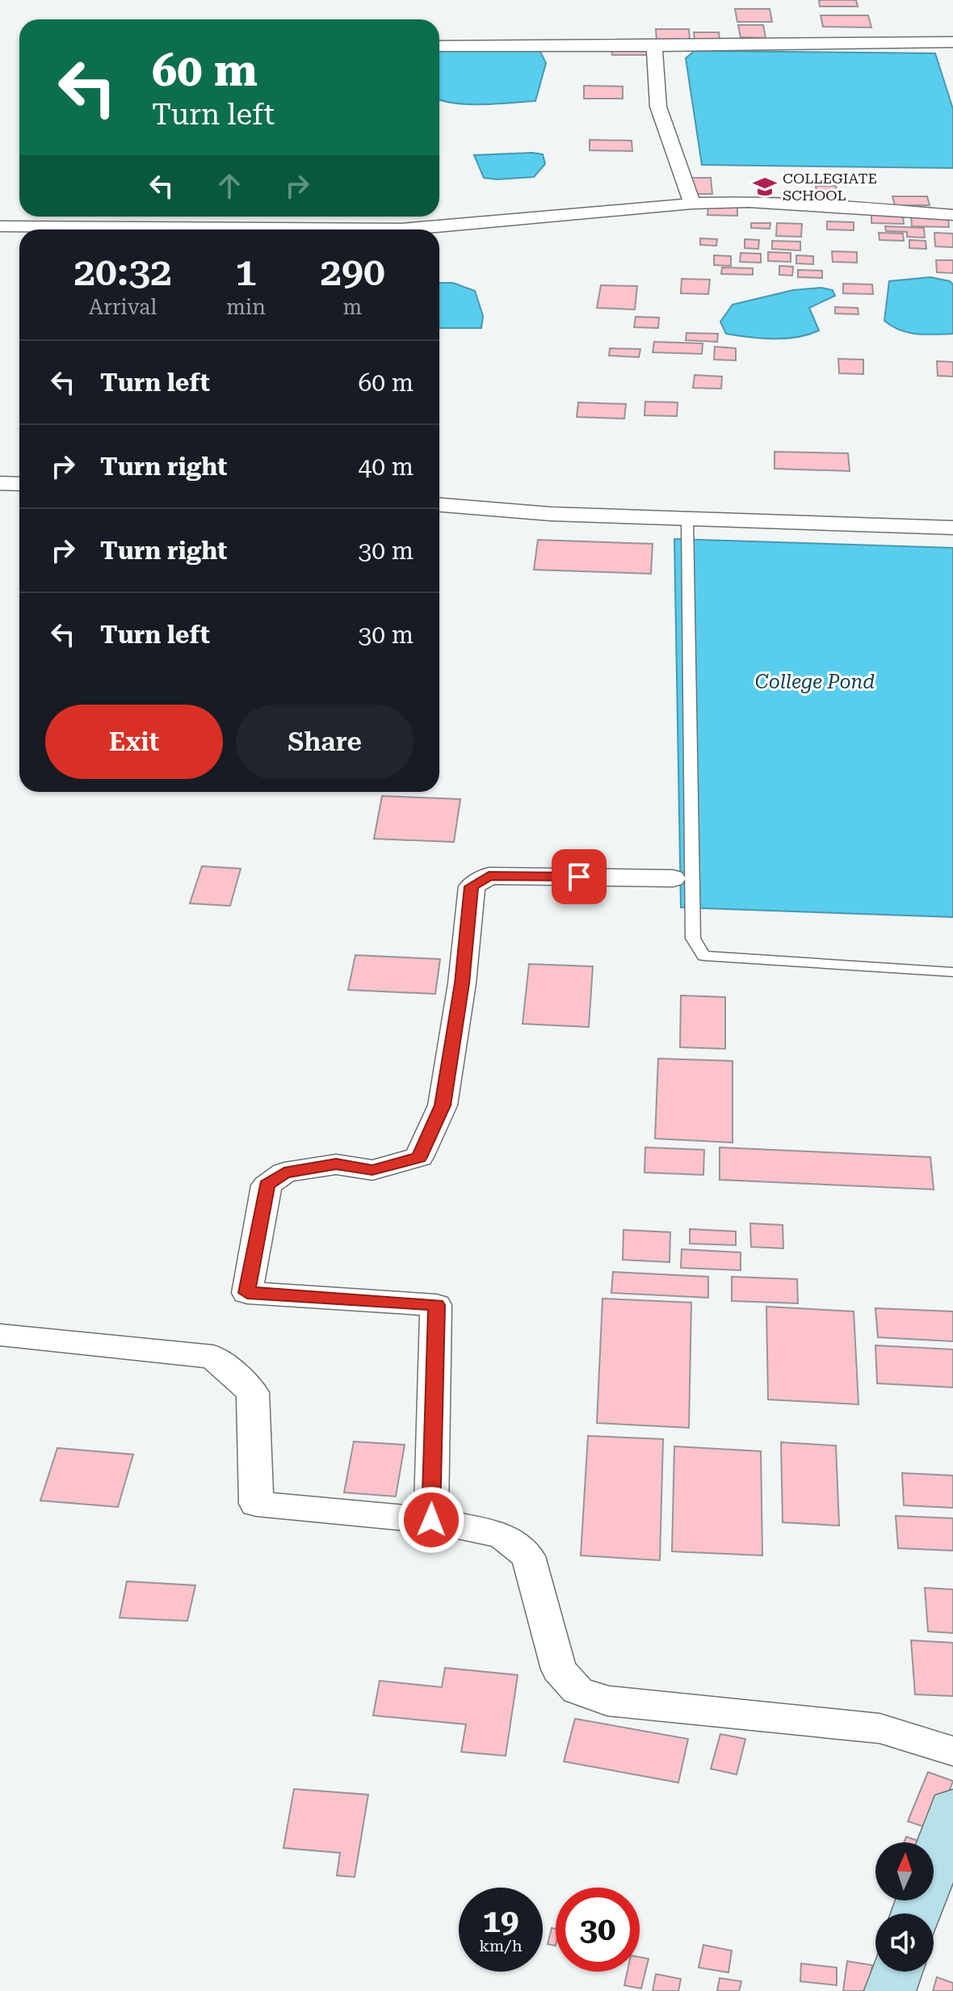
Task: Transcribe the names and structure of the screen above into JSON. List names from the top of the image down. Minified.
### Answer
{"water":["College Pond"],"places":{"school or university":["COLLEGIATE SCHOOL"]},"north":"top","page":{"turn":["60 m","Turn left"],"eta":["20:32","Arrival","1","min","290","m"],"list":[{"name":"Turn left","value":"60 m"},{"name":"Turn right","value":"40 m"},{"name":"Turn right","value":"30 m"},{"name":"Turn left","value":"30 m"}],"buttons":["Exit","Share"],"speed":"19 km/h","limit":"30"}}
